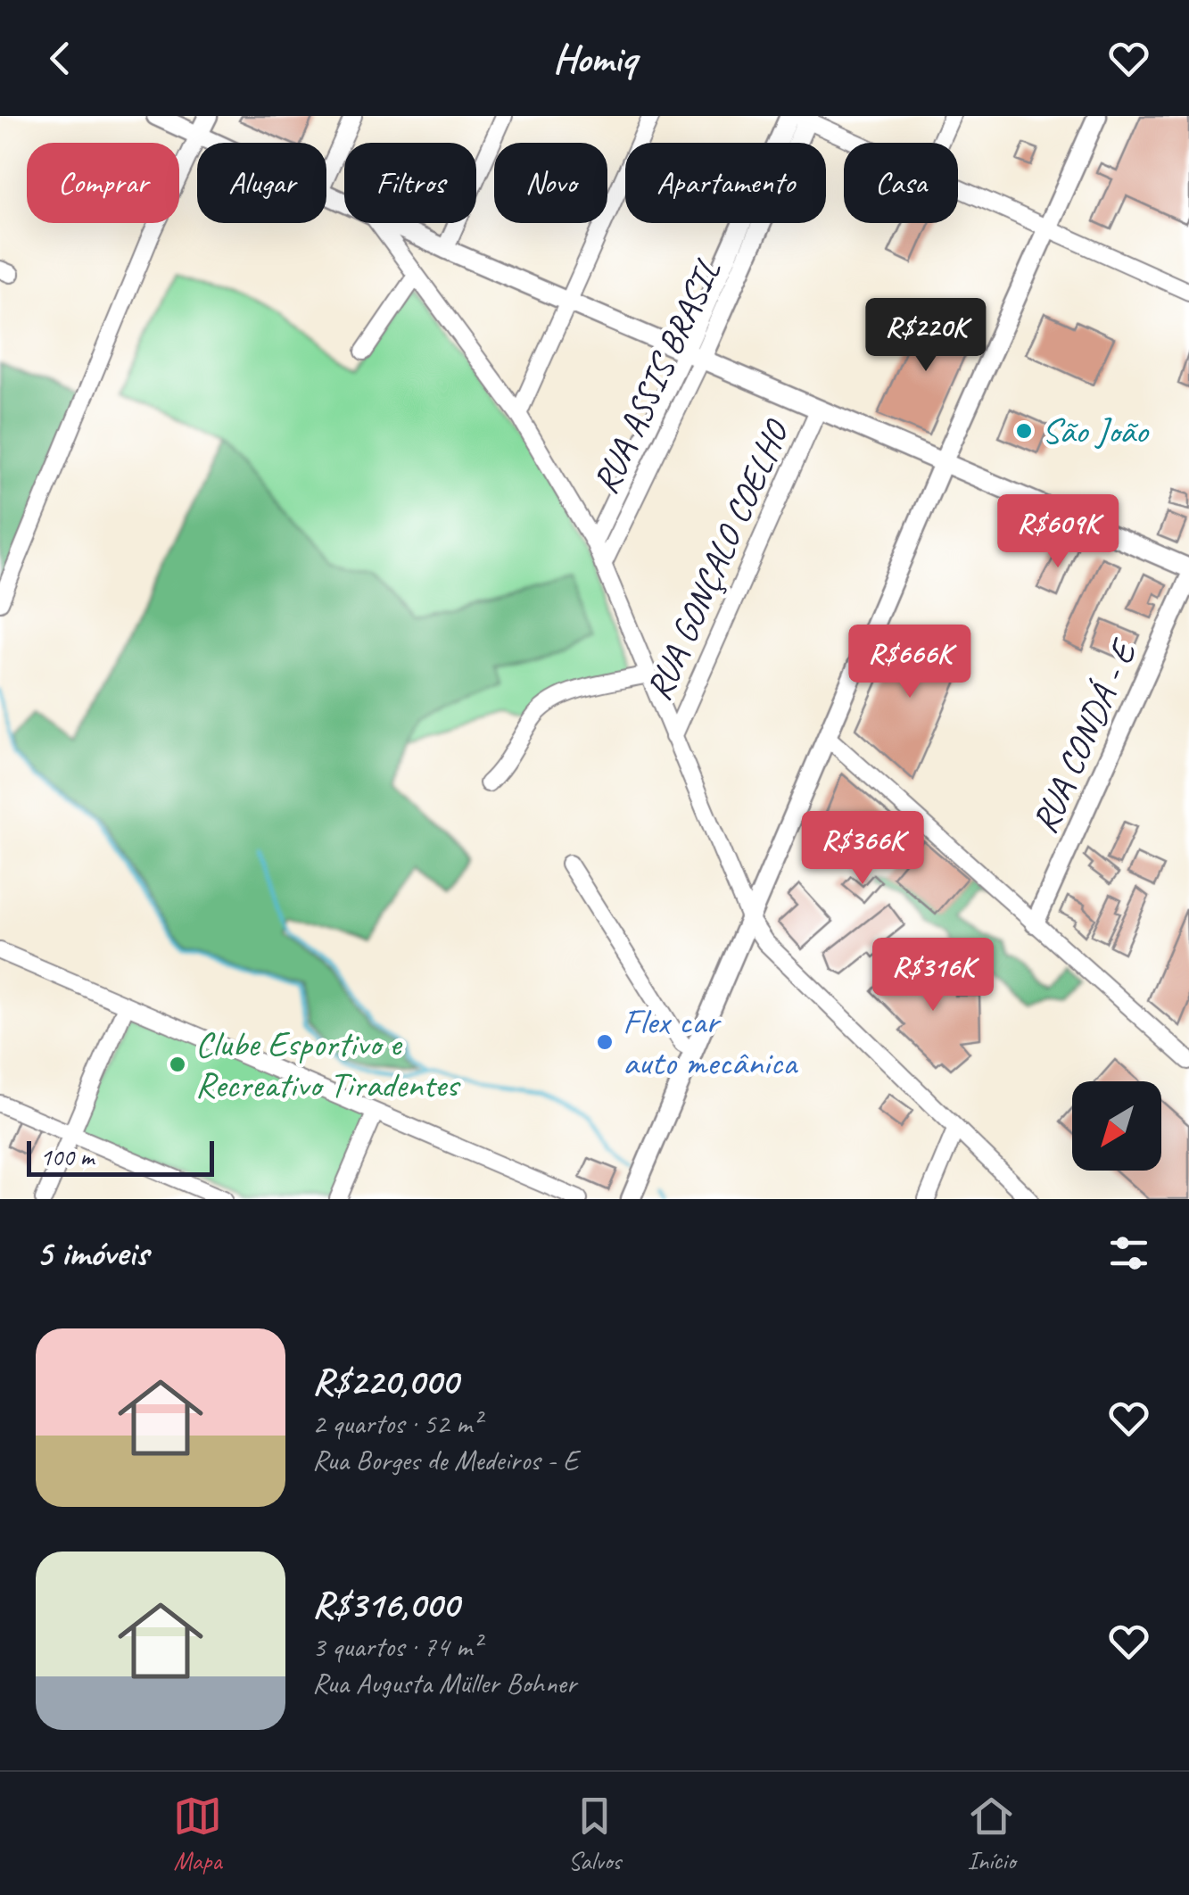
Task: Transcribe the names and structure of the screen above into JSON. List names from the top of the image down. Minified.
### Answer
{"streets":{"street":["RUA ASSIS BRASIL","RUA GONÇALO COELHO","RUA CONDÁ - E"]},"places":["São João","Flex car auto mecânica","Clube Esportivo e Recreativo Tiradentes"],"scale_bar":"100 m","north":"bottom left","page":{"header":"Homiq","chip":["Comprar","Alugar","Filtros","Novo","Apartamento","Casa"],"price":["R$220K","R$609K","R$666K","R$366K","R$316K"],"scale":"100 m","heading":"5 imóveis","list":[{"name":"R$220,000","note":"2 quartos · 52 m² · Rua Borges de Medeiros - E"},{"name":"R$316,000","note":"3 quartos · 74 m² · Rua Augusta Müller Bohner"}],"tabs":["Mapa","Salvos","Início"]}}
